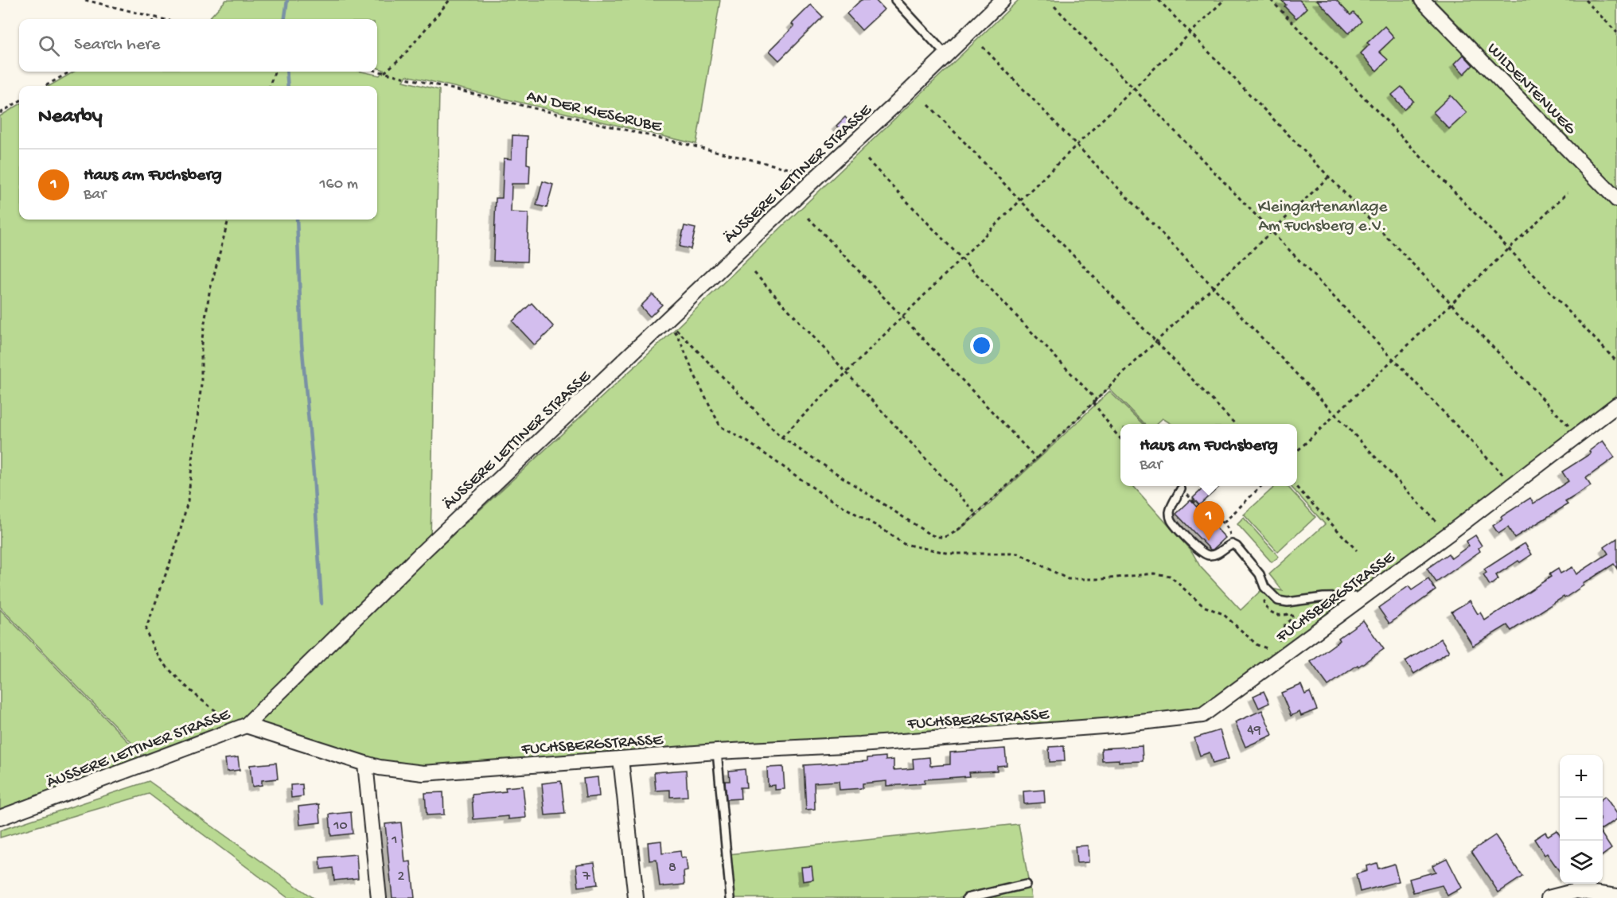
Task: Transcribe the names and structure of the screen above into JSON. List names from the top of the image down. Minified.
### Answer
{"streets":{"street":["WILDENTENWEG","ÄUSSERE LETTINER STRASSE","FUCHSBERGSTRASSE"],"path":["AN DER KIESGRUBE"]},"crossings":[["AN DER KIESGRUBE","ÄUSSERE LETTINER STRASSE"],["ÄUSSERE LETTINER STRASSE","FUCHSBERGSTRASSE"]],"parks":["Kleingartenanlage Am Fuchsberg e.V."],"house_numbers":["49","10","1","8","2","7"],"page":{"search":"Search here","heading":"Nearby","list":[{"mark":"1","name":"Haus am Fuchsberg","note":"Bar","value":"160 m"}],"popup":["Haus am Fuchsberg","Bar"],"pins":"1","map_buttons":["+","−"]}}
